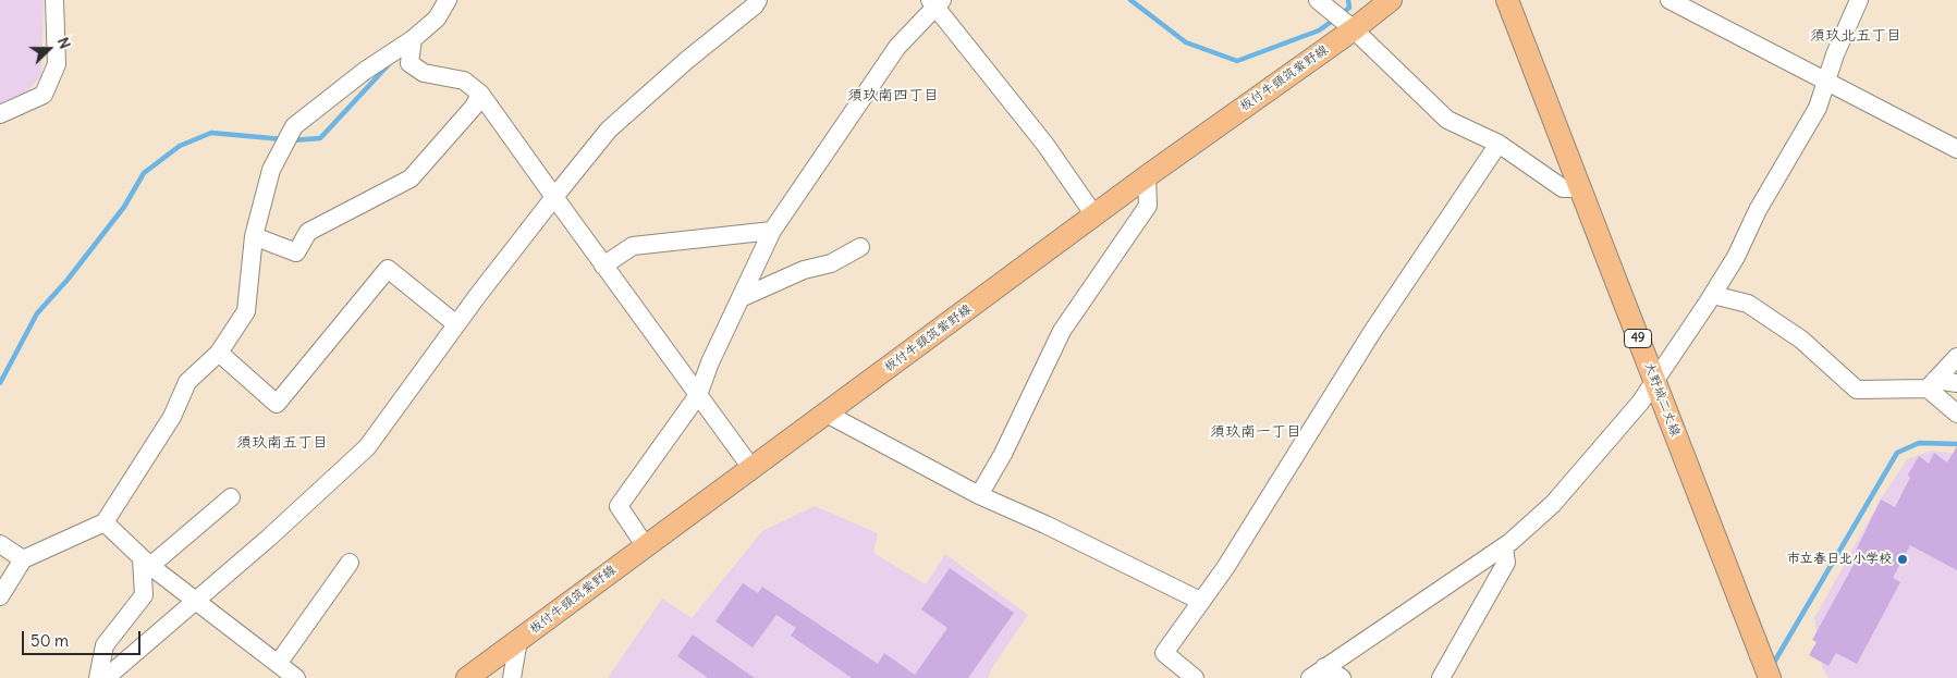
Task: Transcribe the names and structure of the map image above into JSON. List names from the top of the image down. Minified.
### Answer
{"streets":{"main road":["板付牛頸筑紫野線","49","大野城二丈線"]},"districts":["須玖北五丁目","須玖南四丁目","須玖南一丁目","須玖南五丁目"],"places":["市立春日北小学校"],"scale_bar":"50 m","north":"right"}
